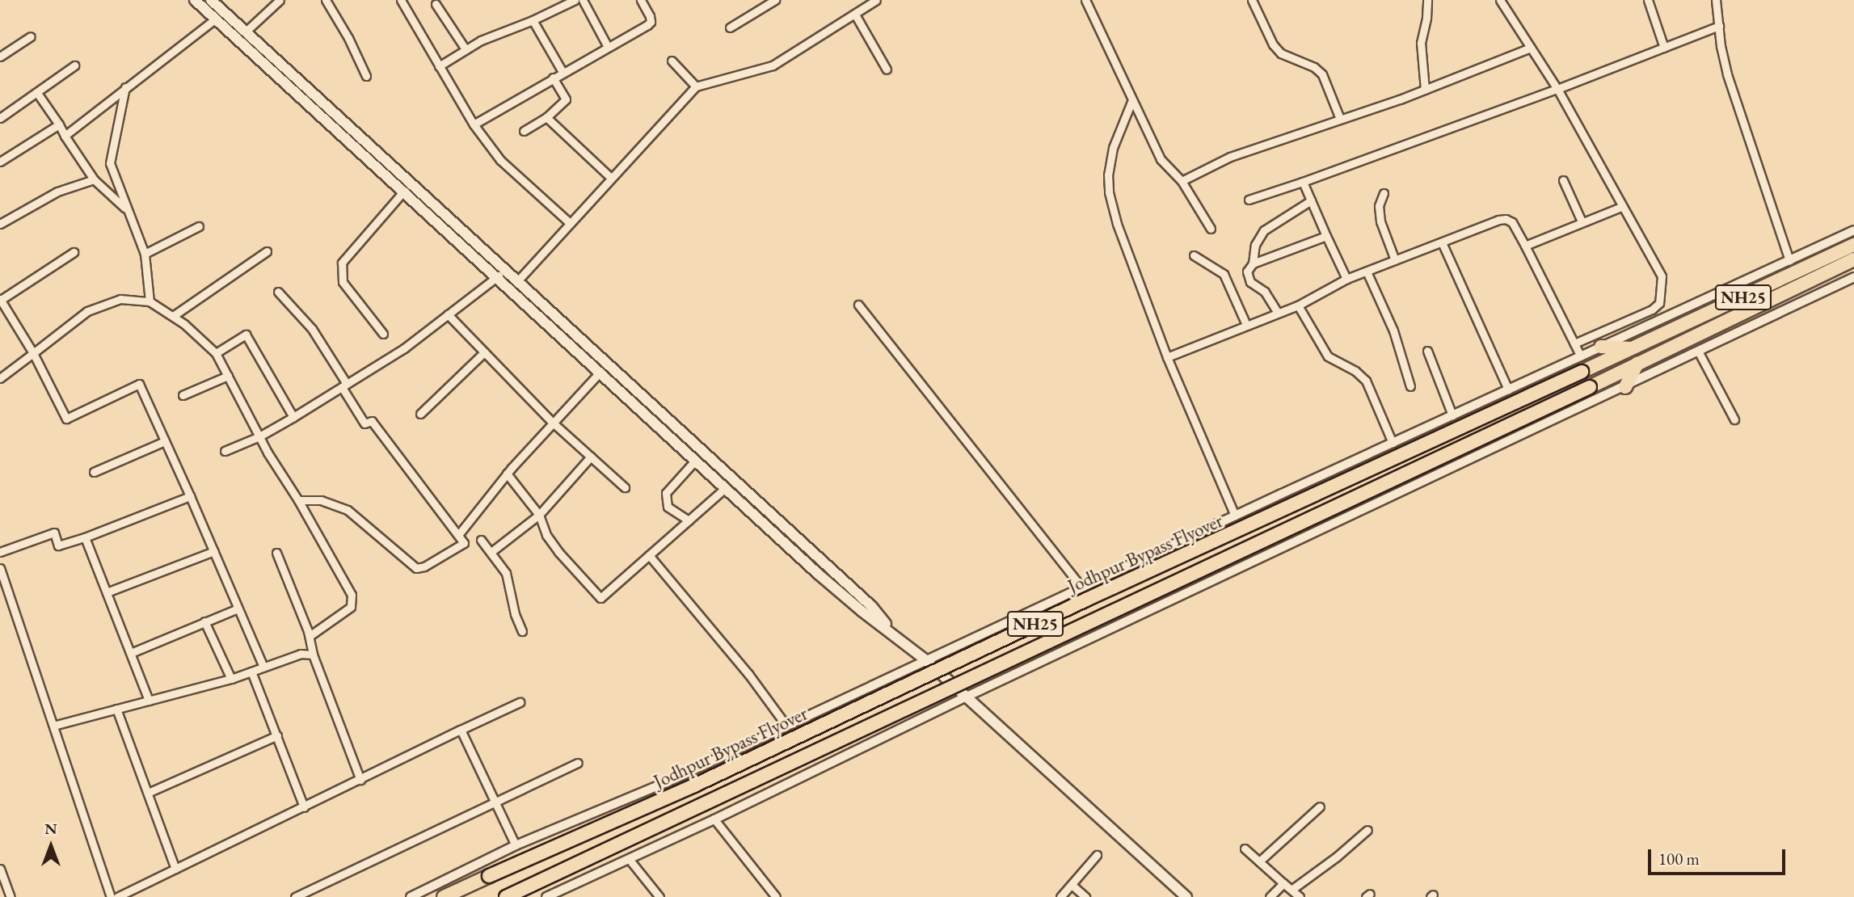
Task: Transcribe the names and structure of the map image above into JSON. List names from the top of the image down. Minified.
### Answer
{"streets":{"highway":["NH25","Jodhpur Bypass Flyover"]},"crossings":[["NH25","Jodhpur Bypass Flyover"]],"scale_bar":"100 m","north":"top"}
